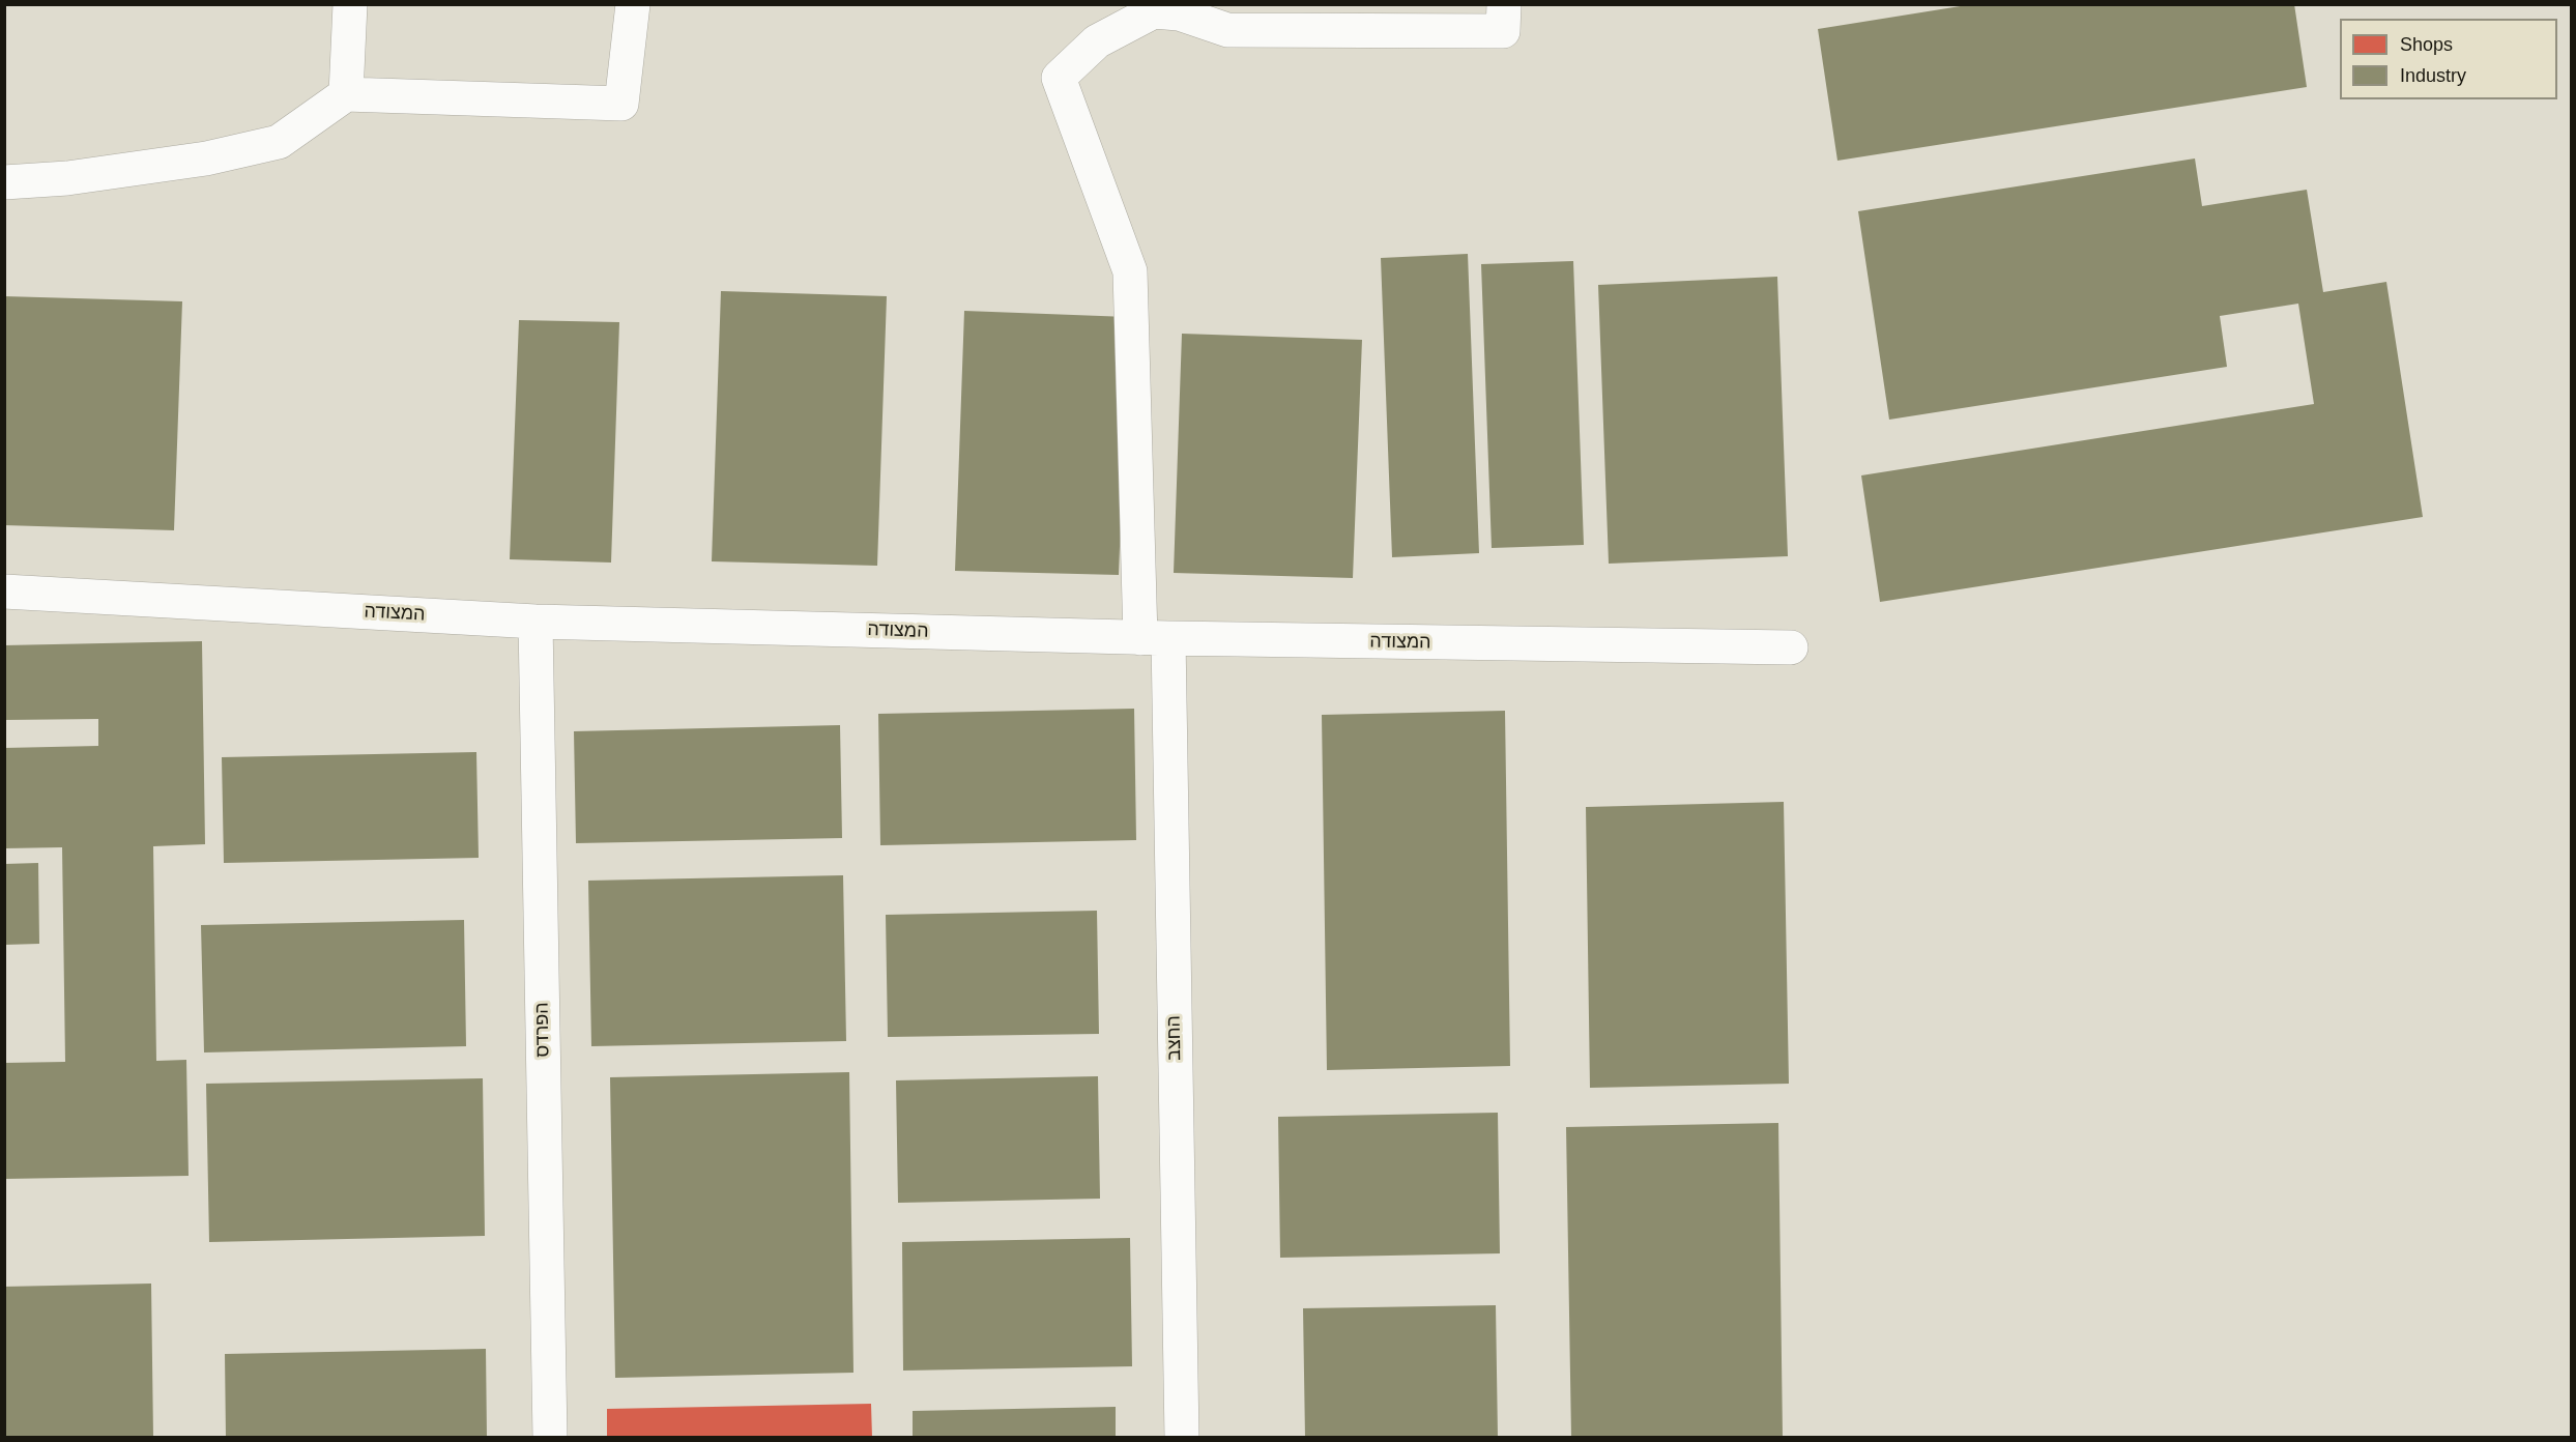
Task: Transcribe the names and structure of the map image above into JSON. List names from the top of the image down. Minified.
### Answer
{"streets":{"street":["המצודה","הפרדס","החצב"]},"crossings":[["המצודה","הפרדס"],["המצודה","החצב"]],"legend":["Shops","Industry"]}
